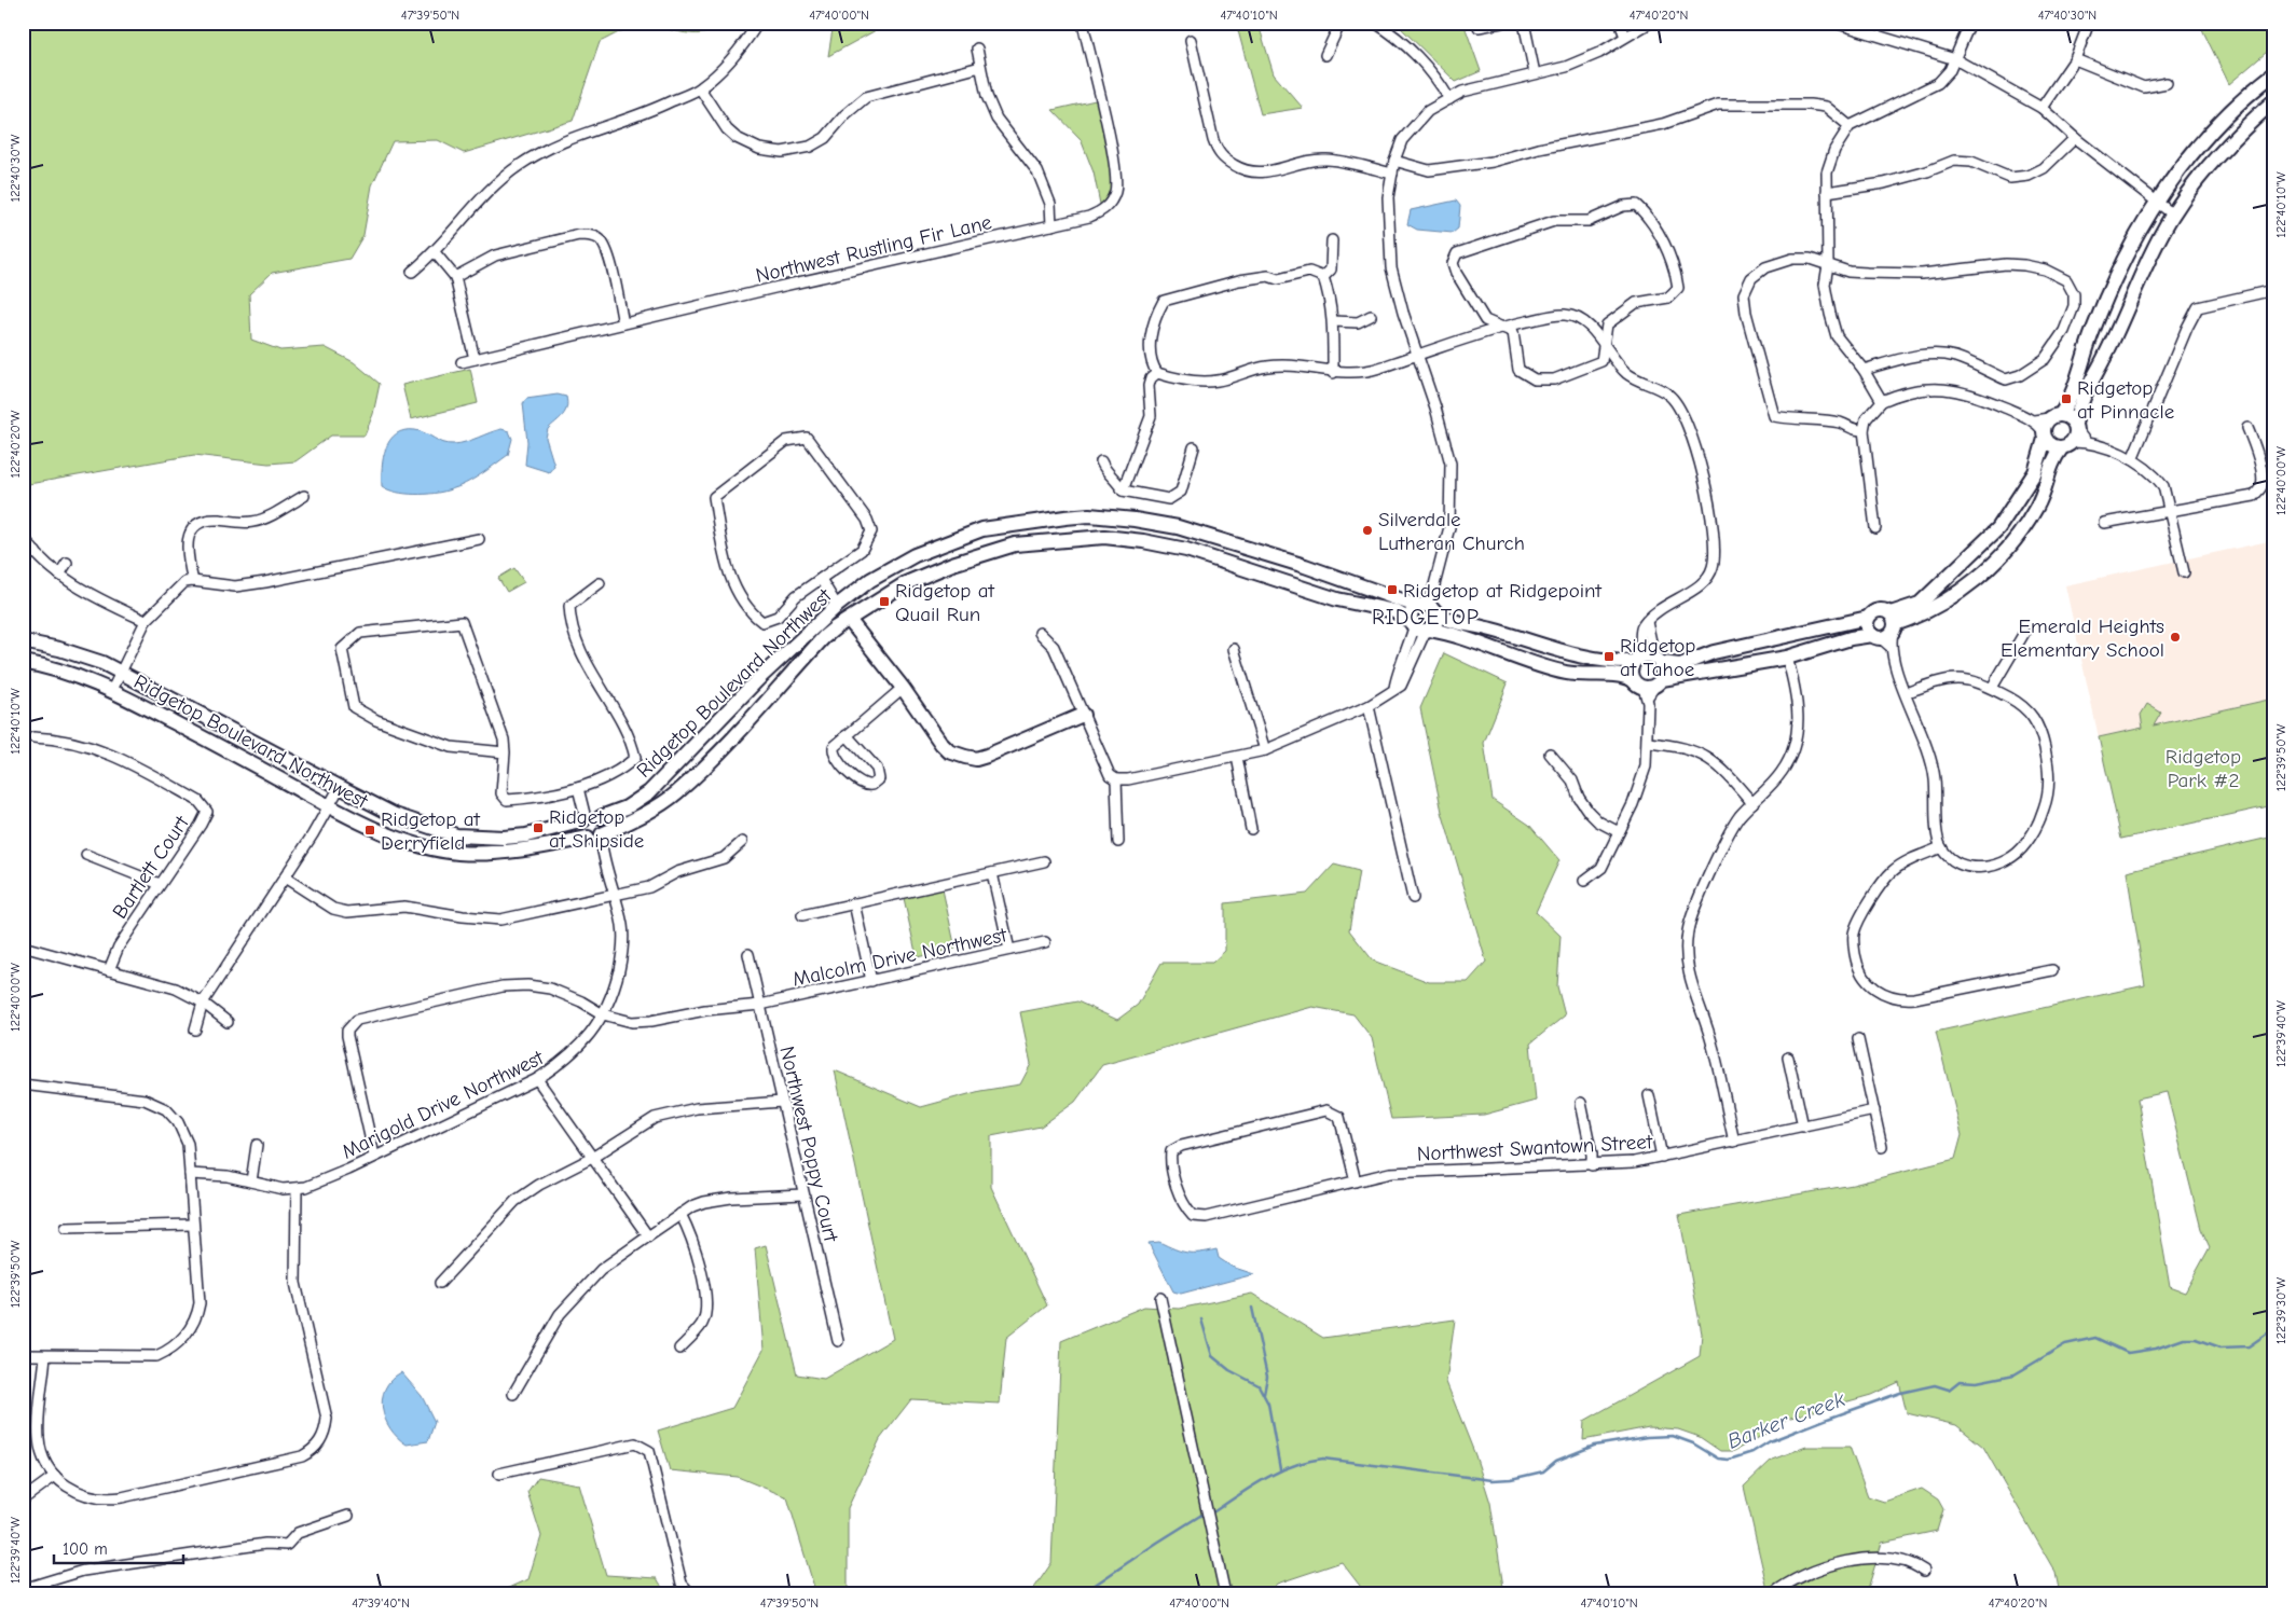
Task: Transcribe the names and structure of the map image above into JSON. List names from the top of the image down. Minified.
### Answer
{"streets":{"main road":["Ridgetop Boulevard Northwest"],"street":["Northwest Rustling Fir Lane","Bartlett Court","Malcolm Drive Northwest","Marigold Drive Northwest","Northwest Poppy Court","Northwest Swantown Street"]},"crossings":[["Ridgetop Boulevard Northwest","Marigold Drive Northwest"],["Malcolm Drive Northwest","Marigold Drive Northwest"],["Malcolm Drive Northwest","Northwest Poppy Court"]],"districts":["RIDGETOP"],"water":["Barker Creek"],"parks":["Ridgetop Park #2"],"places":{"transit":["Ridgetop at Pinnacle","Ridgetop at Ridgepoint","Ridgetop at Quail Run","Ridgetop at Tahoe","Ridgetop at Shipside","Ridgetop at Derryfield"],"other":["Silverdale Lutheran Church","Emerald Heights Elementary School"]},"scale_bar":"100 m","coordinates":["47°39'50\"N","47°40'00\"N","47°40'10\"N","47°40'20\"N","47°40'30\"N","122°40'30\"W","122°40'10\"W","122°40'20\"W","122°40'00\"W","122°39'50\"W","122°39'40\"W","122°39'30\"W","47°39'40\"N"]}
